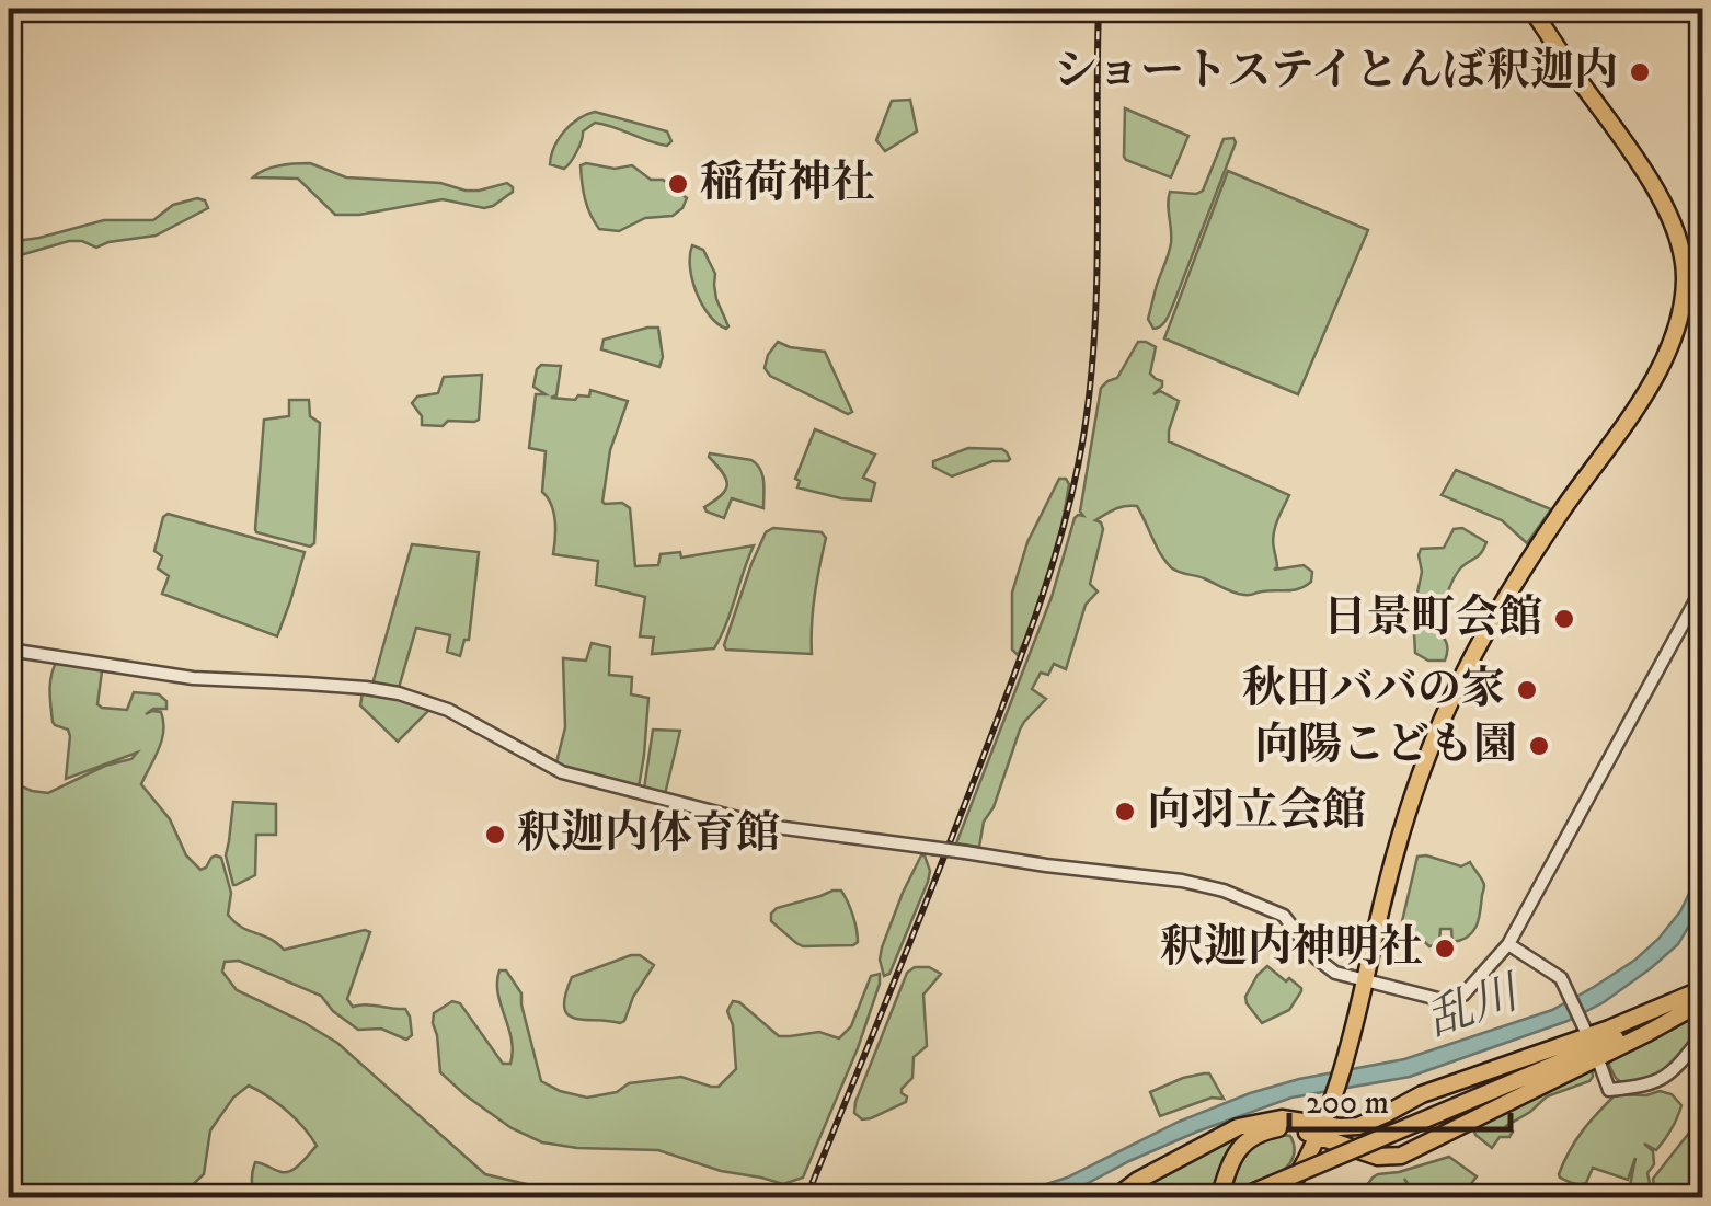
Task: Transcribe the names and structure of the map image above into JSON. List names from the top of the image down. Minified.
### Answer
{"water":["乱川"],"places":["ショートステイとんぼ釈迦内","稲荷神社","日景町会館","秋田ババの家","向陽こども園","向羽立会館","釈迦内体育館","釈迦内神明社"],"scale_bar":"200 m"}
